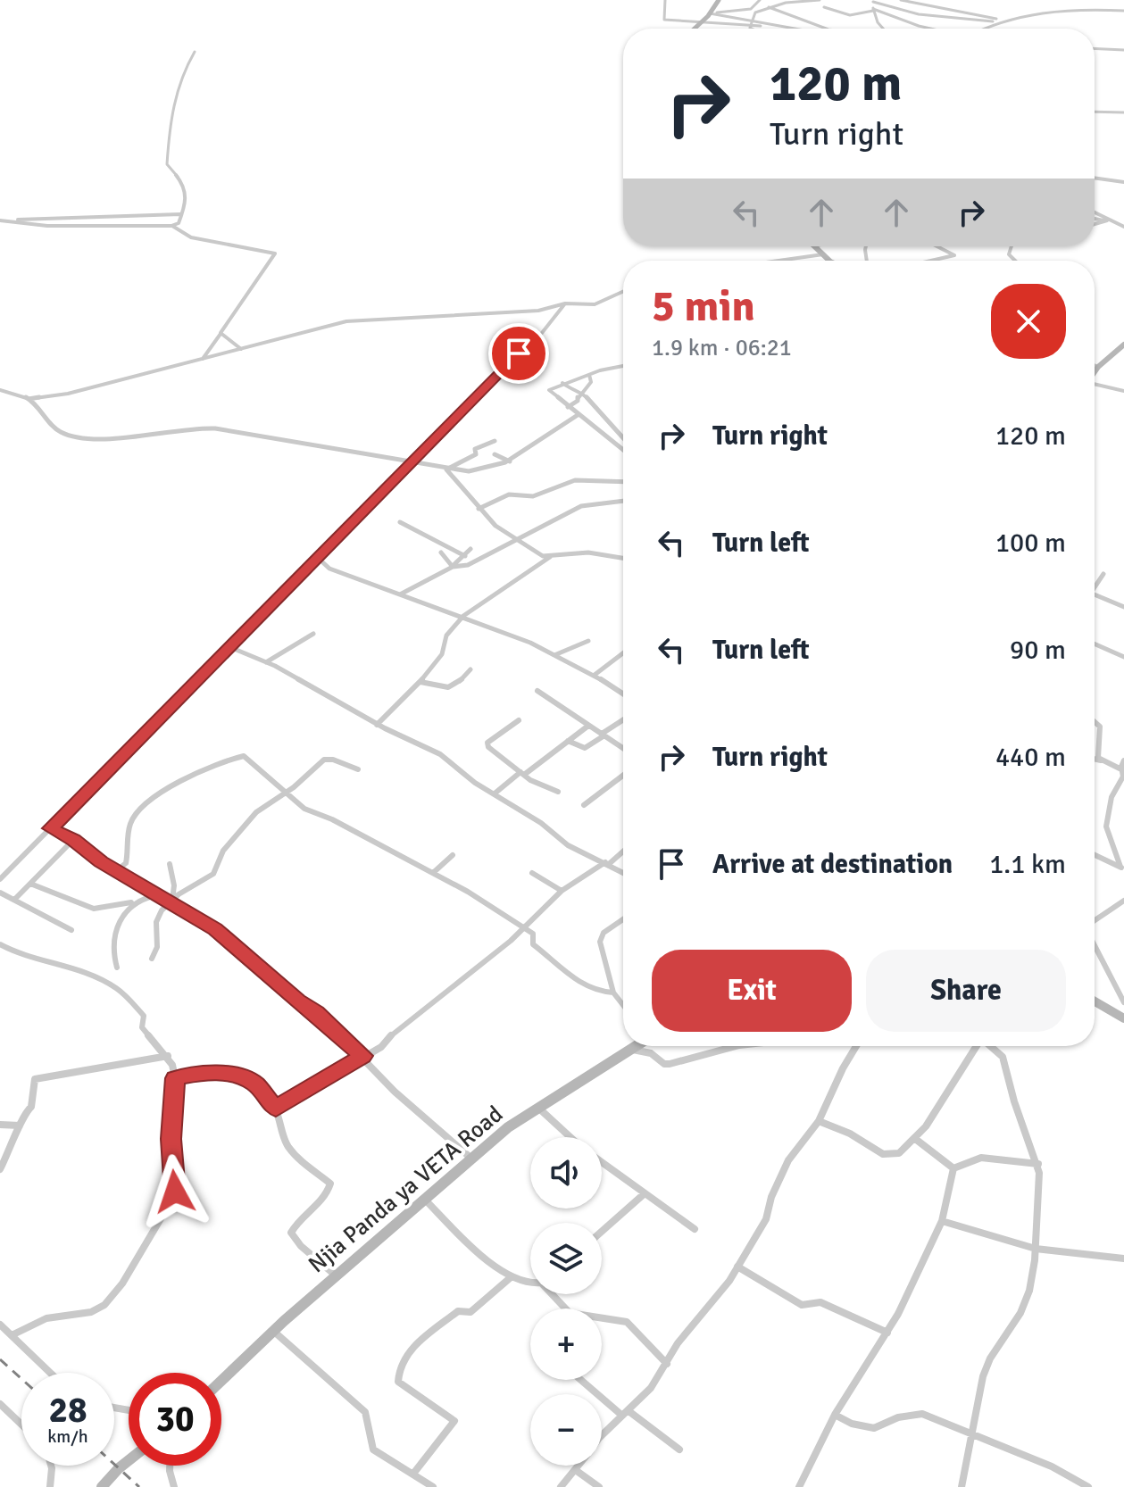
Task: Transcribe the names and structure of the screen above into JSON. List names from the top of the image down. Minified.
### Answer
{"streets":{"street":["Njia Panda ya VETA Road"]},"page":{"turn":["120 m","Turn right"],"heading":["5 min","1.9 km · 06:21"],"list":[{"name":"Turn right","value":"120 m"},{"name":"Turn left","value":"100 m"},{"name":"Turn left","value":"90 m"},{"name":"Turn right","value":"440 m"},{"name":"Arrive at destination","value":"1.1 km"}],"buttons":["Exit","Share"],"map_buttons":["+","−"],"speed":"28 km/h","limit":"30"}}
